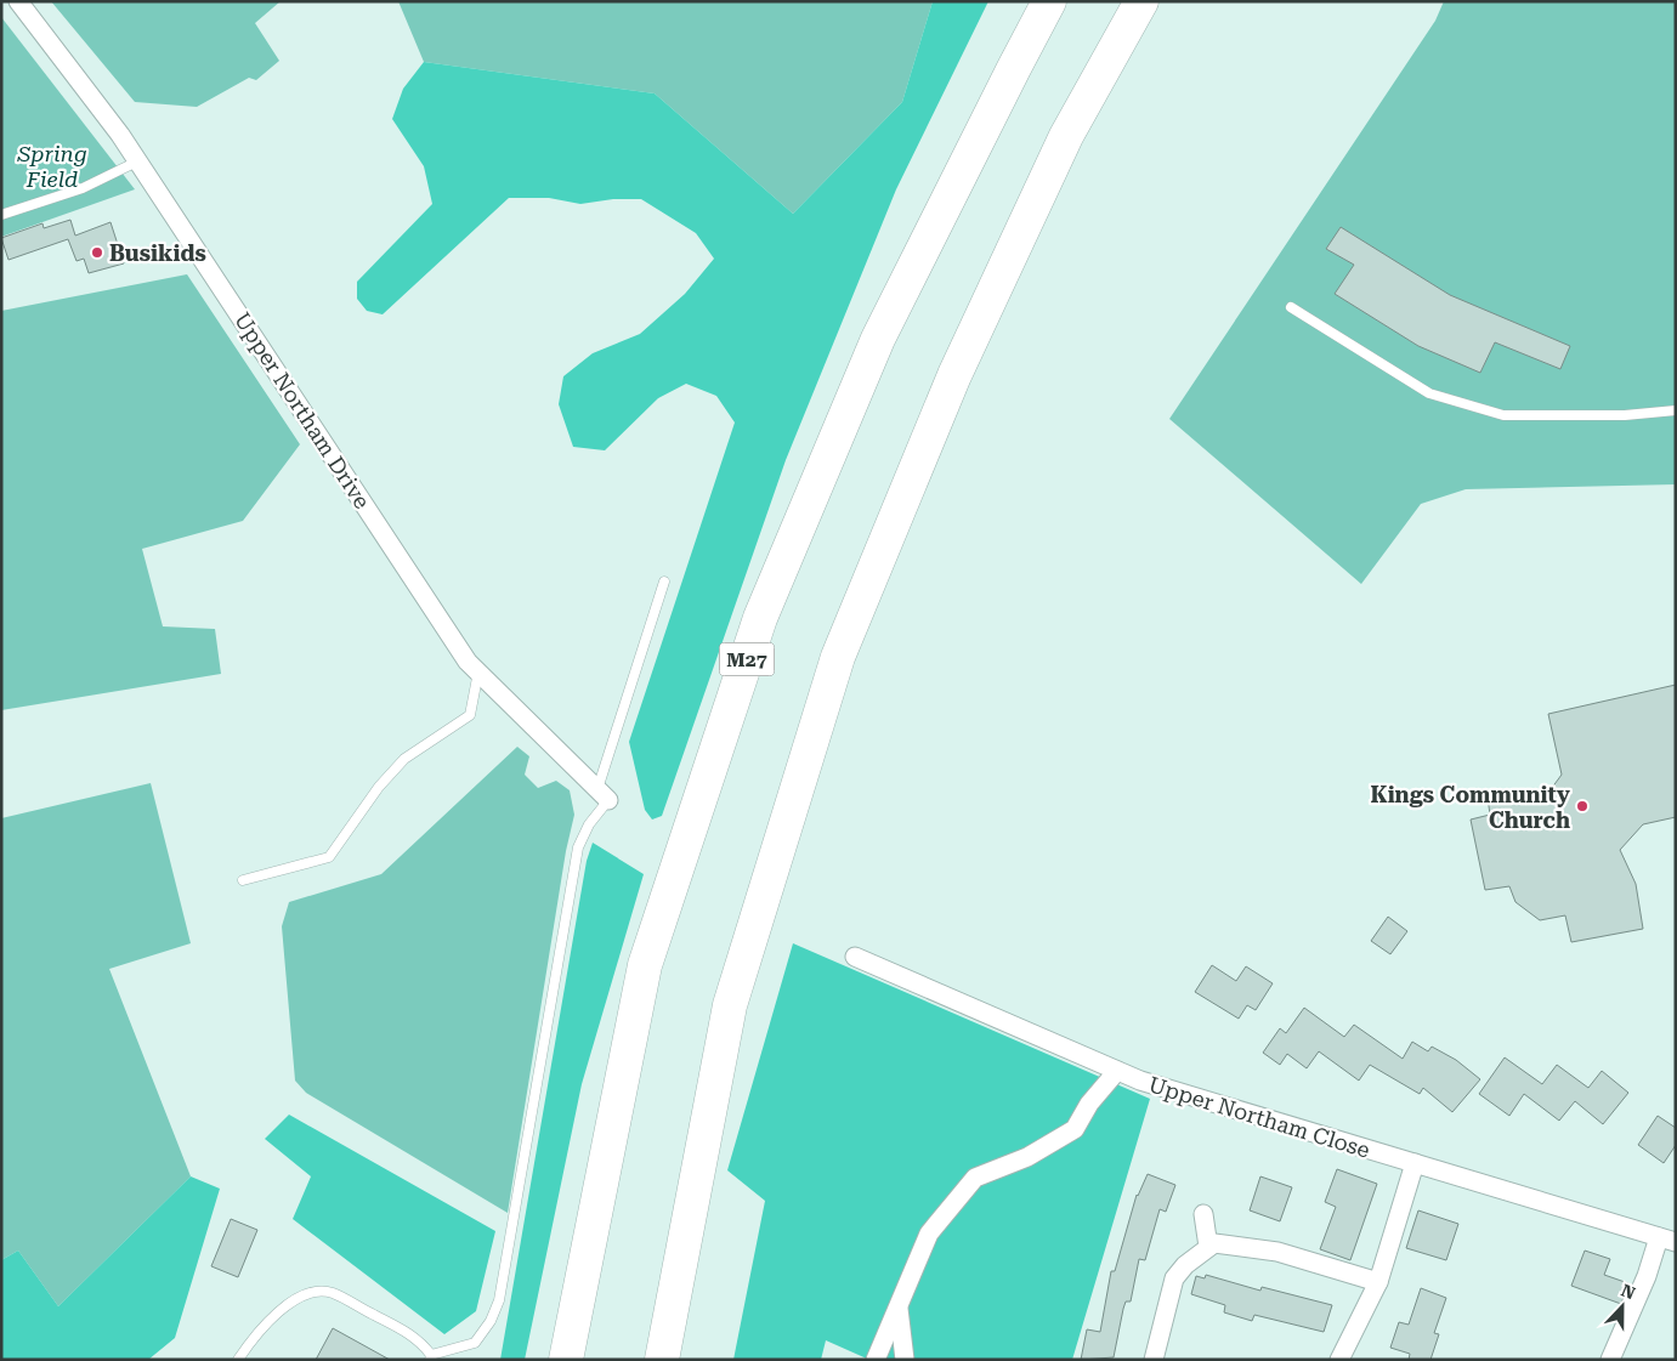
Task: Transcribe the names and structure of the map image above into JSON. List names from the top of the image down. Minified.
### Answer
{"streets":{"highway":["M27"],"street":["Upper Northam Drive","Upper Northam Close"]},"parks":["Spring Field"],"places":["Busikids","Kings Community Church"],"north":"top"}
